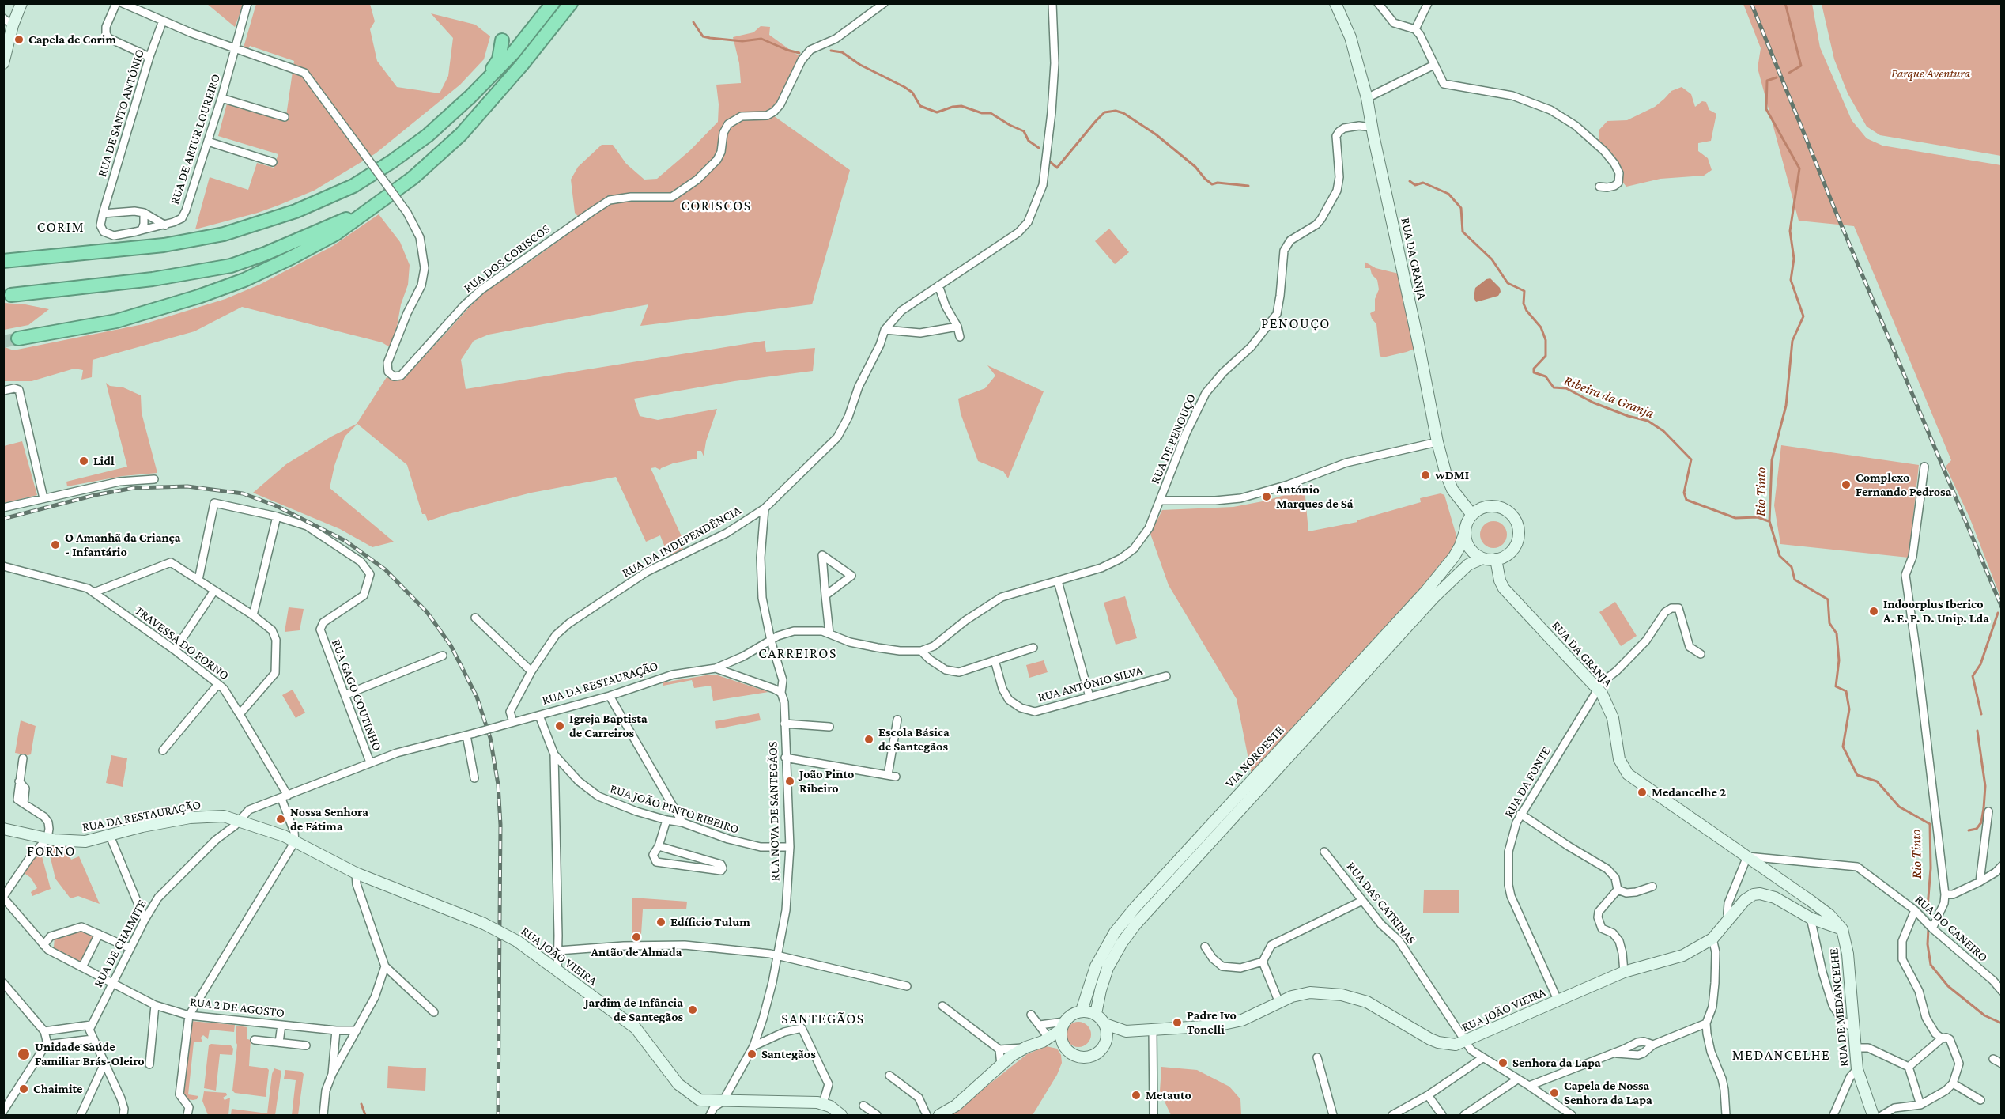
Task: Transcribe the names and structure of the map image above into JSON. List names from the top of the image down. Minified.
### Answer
{"streets":{"street":["RUA DE SANTO ANTÓNIO","RUA DE ARTUR LOUREIRO","RUA DOS CORISCOS","RUA DA GRANJA","RUA DE PENOUÇO","RUA DA INDEPENDÊNCIA","TRAVESSA DO FORNO","RUA DA RESTAURAÇÃO","RUA ANTÓNIO SILVA","RUA GAGO COUTINHO","VIA NOROESTE","RUA DA FONTE","RUA JOÃO PINTO RIBEIRO","RUA NOVA DE SANTEGÃOS","RUA DAS CATRINAS","RUA DO CANEIRO","RUA DE CHAIMITE","RUA JOÃO VIEIRA","RUA 2 DE AGOSTO","RUA DE MEDANCELHE"]},"crossings":[["RUA DE SANTO ANTÓNIO","RUA DE ARTUR LOUREIRO"],["RUA DE ARTUR LOUREIRO","RUA DOS CORISCOS"],["RUA DA GRANJA","RUA DE PENOUÇO"],["RUA DA GRANJA","VIA NOROESTE"],["RUA DA GRANJA","RUA DA FONTE"],["RUA DA GRANJA","RUA DO CANEIRO"],["RUA DA GRANJA","RUA DE MEDANCELHE"],["RUA DE PENOUÇO","RUA DA RESTAURAÇÃO"],["RUA DA INDEPENDÊNCIA","RUA DA RESTAURAÇÃO"],["RUA DA INDEPENDÊNCIA","RUA NOVA DE SANTEGÃOS"],["TRAVESSA DO FORNO","RUA DA RESTAURAÇÃO"],["TRAVESSA DO FORNO","RUA JOÃO VIEIRA"],["RUA DA RESTAURAÇÃO","RUA GAGO COUTINHO"],["RUA DA RESTAURAÇÃO","RUA JOÃO PINTO RIBEIRO"],["RUA DA RESTAURAÇÃO","RUA NOVA DE SANTEGÃOS"],["RUA DA RESTAURAÇÃO","RUA DE CHAIMITE"],["RUA DA RESTAURAÇÃO","RUA JOÃO VIEIRA"],["VIA NOROESTE","RUA JOÃO VIEIRA"],["RUA DA FONTE","RUA JOÃO VIEIRA"],["RUA JOÃO PINTO RIBEIRO","RUA NOVA DE SANTEGÃOS"],["RUA NOVA DE SANTEGÃOS","RUA JOÃO VIEIRA"],["RUA DAS CATRINAS","RUA JOÃO VIEIRA"],["RUA DO CANEIRO","RUA DE MEDANCELHE"],["RUA DE CHAIMITE","RUA JOÃO VIEIRA"],["RUA DE CHAIMITE","RUA 2 DE AGOSTO"],["RUA JOÃO VIEIRA","RUA DE MEDANCELHE"]],"districts":["CORISCOS","CORIM","PENOUÇO","CARREIROS","FORNO","SANTEGÃOS","MEDANCELHE"],"water":["Ribeira da Granja","Rio Tinto"],"parks":["Parque Aventura"],"places":["Capela de Corim","Lidl","wDMI","Complexo Fernando Pedrosa","António Marques de Sá","O Amanhã da Criança - Infantário","Indoorplus Iberico A. E. P. D. Unip. Lda","Igreja Baptista de Carreiros","Escola Básica de Santegãos","João Pinto Ribeiro","Medancelhe 2","Nossa Senhora de Fátima","Edíficio Tulum","Antão de Almada","Jardim de Infância de Santegãos","Padre Ivo Tonelli","Unidade Saúde Familiar Brás-Oleiro","Santegãos","Senhora da Lapa","Chaimite","Capela de Nossa Senhora da Lapa","Metauto"]}
